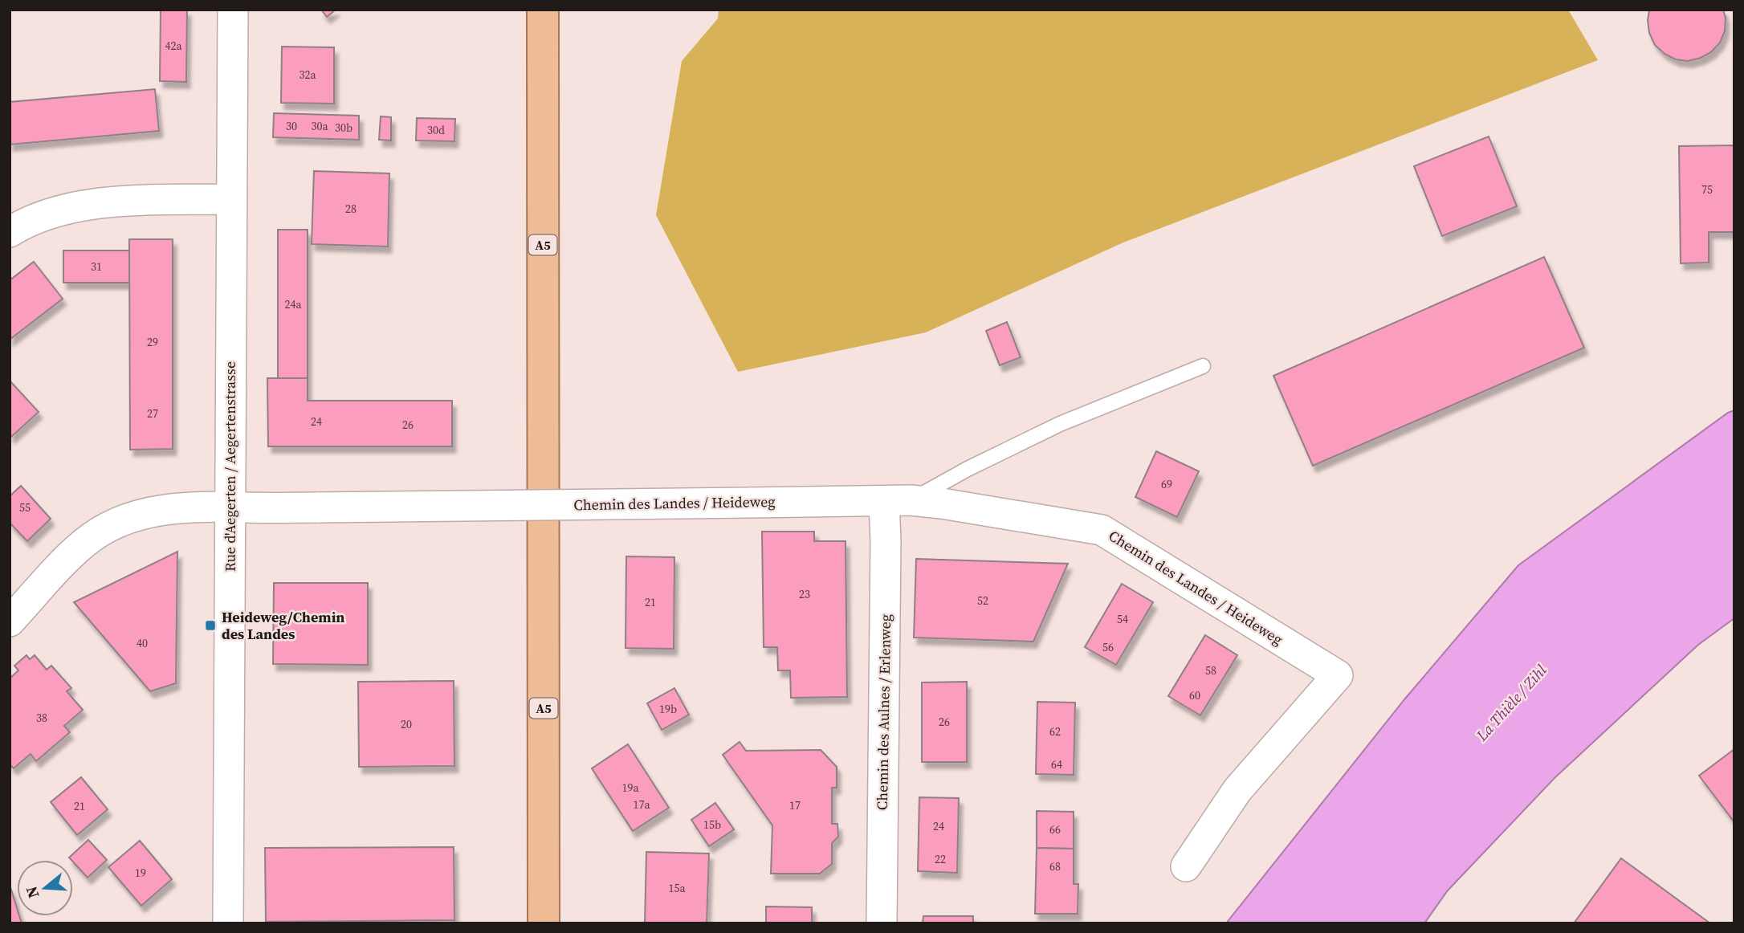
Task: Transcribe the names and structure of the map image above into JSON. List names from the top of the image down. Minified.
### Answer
{"streets":{"highway":["A5"],"street":["Rue d'Aegerten / Aegertenstrasse","Chemin des Landes / Heideweg","Chemin des Aulnes / Erlenweg"]},"crossings":[["Rue d'Aegerten / Aegertenstrasse","Chemin des Landes / Heideweg"],["Chemin des Landes / Heideweg","Chemin des Aulnes / Erlenweg"]],"water":["La Thièle / Zihl"],"places":{"transit":["Heideweg/Chemin des Landes"]},"house_numbers":["42a","32a","30","30a","30b","30d","75","28","31","24a","29","27","24","26","69","55","23","52","21","54","40","56","58","60","19b","38","26","20","62","64","19a","17a","17","21","15b","24","66","22","68","19","15a"],"north":"left"}
